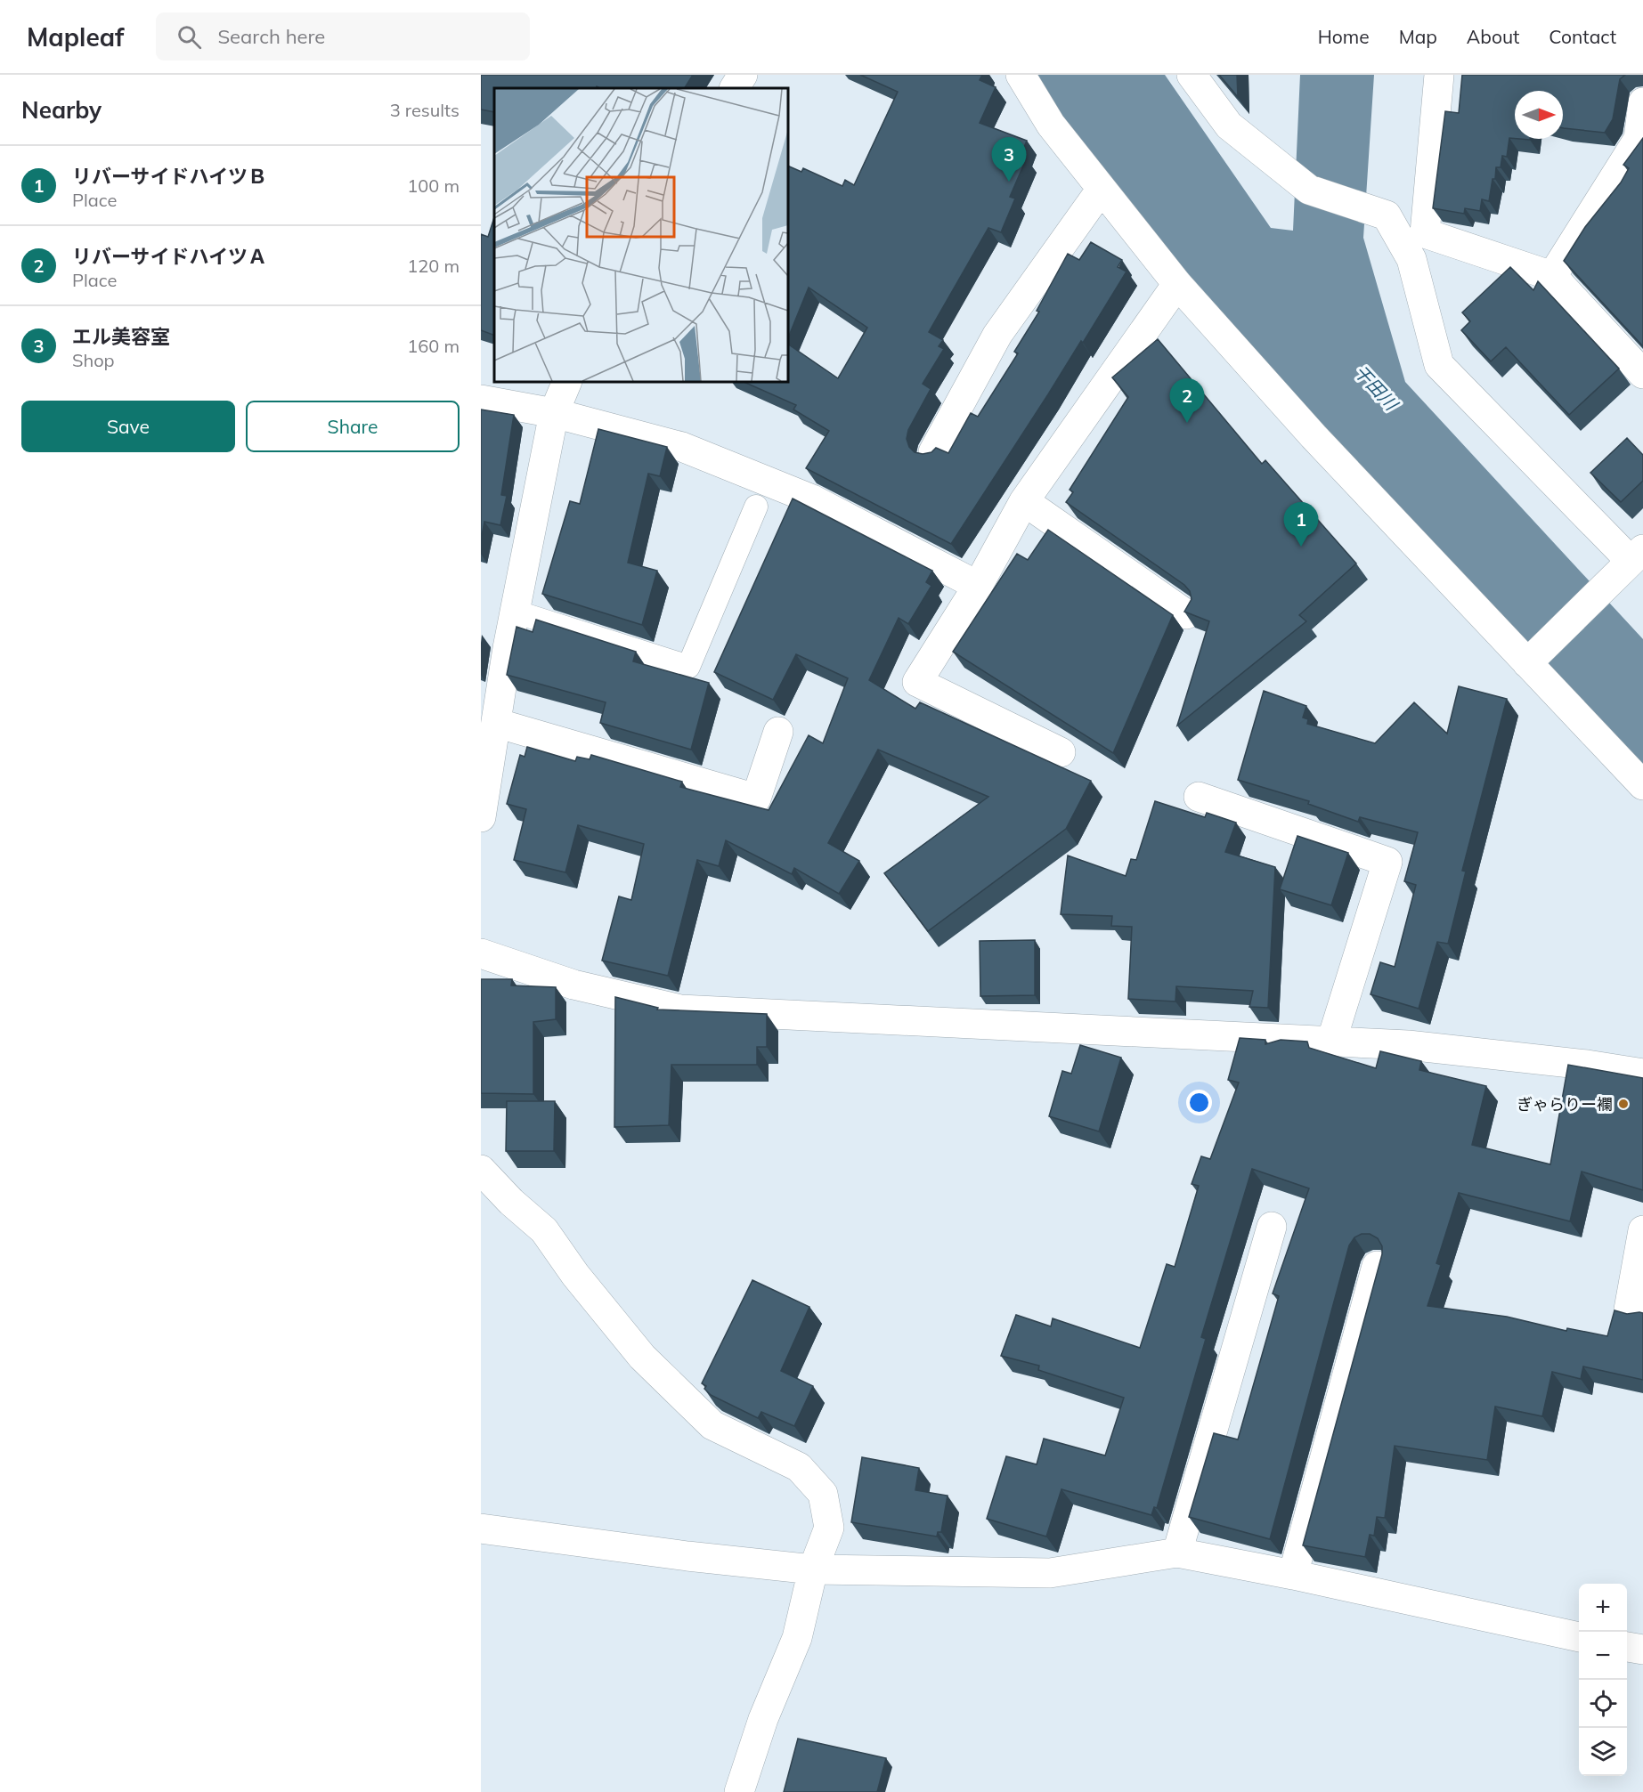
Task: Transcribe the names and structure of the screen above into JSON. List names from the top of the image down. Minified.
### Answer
{"water":["干田川"],"places":["ぎゃらりー襴"],"north":"right","page":{"header":"Mapleaf","search":"Search here","nav":["Home","Map","About","Contact"],"heading":["Nearby","3 results"],"pins":["3","2","1"],"list":[{"mark":"1","name":"リバーサイドハイツＢ","note":"Place","value":"100 m"},{"mark":"2","name":"リバーサイドハイツＡ","note":"Place","value":"120 m"},{"mark":"3","name":"エル美容室","note":"Shop","value":"160 m"}],"buttons":["Save","Share"],"map_buttons":["+","−"]}}
